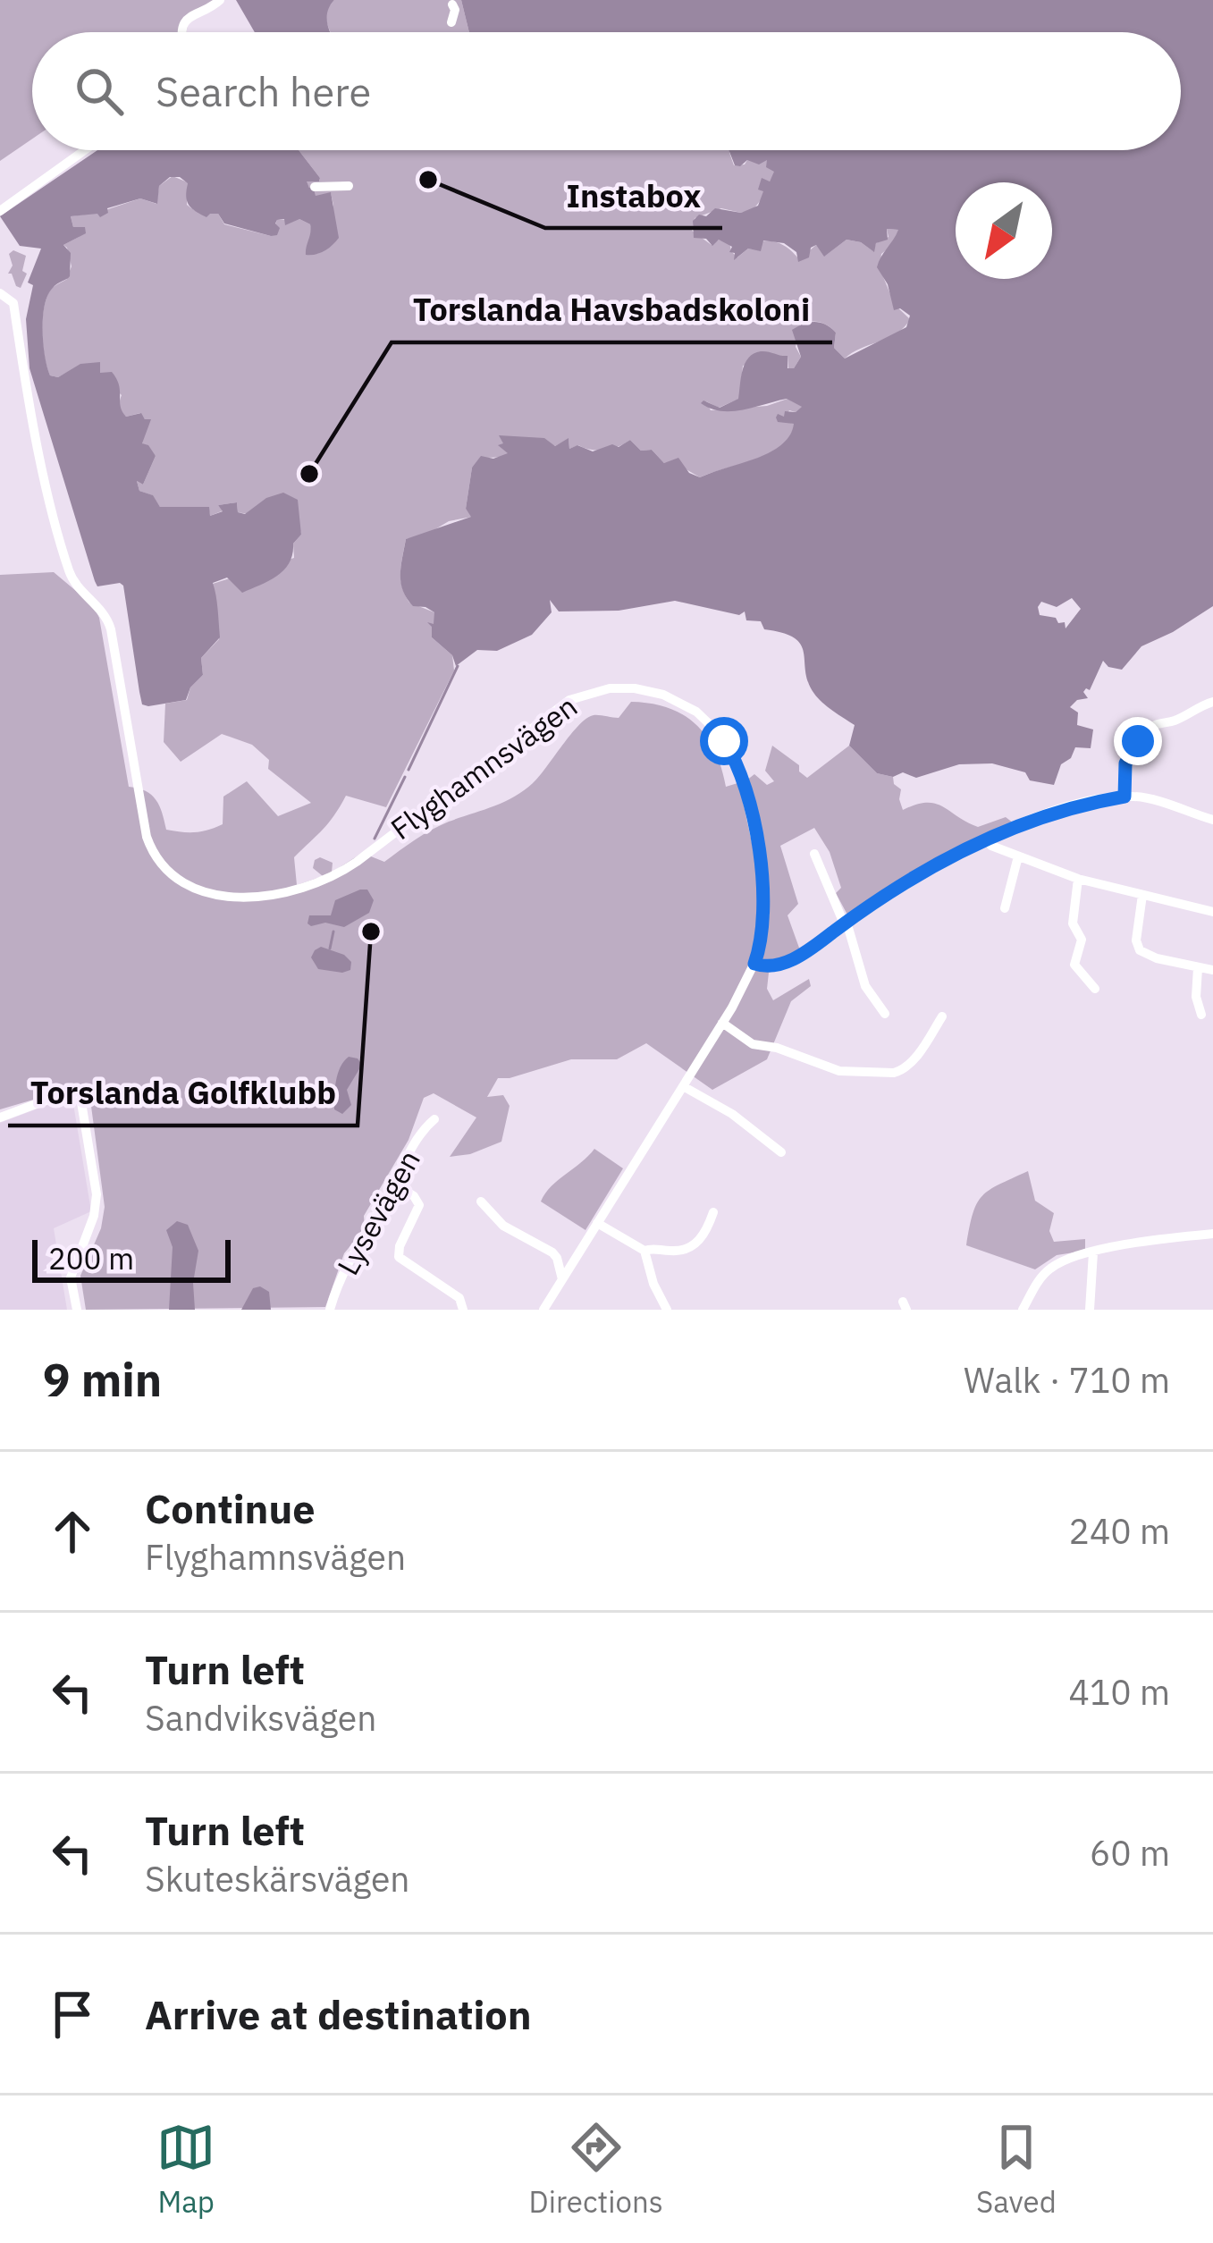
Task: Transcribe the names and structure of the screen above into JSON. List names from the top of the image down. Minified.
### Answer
{"streets":{"street":["Flyghamnsvägen","Lysevägen"]},"places":["Instabox","Torslanda Havsbadskoloni","Torslanda Golfklubb"],"scale_bar":"200 m","north":"bottom left","page":{"search":"Search here","scale":"200 m","heading":["9 min","Walk · 710 m"],"list":[["Continue","Flyghamnsvägen","240 m"],["Turn left","Sandviksvägen","410 m"],["Turn left","Skuteskärsvägen","60 m"],"Arrive at destination"],"nav":["Map","Directions","Saved"]}}
